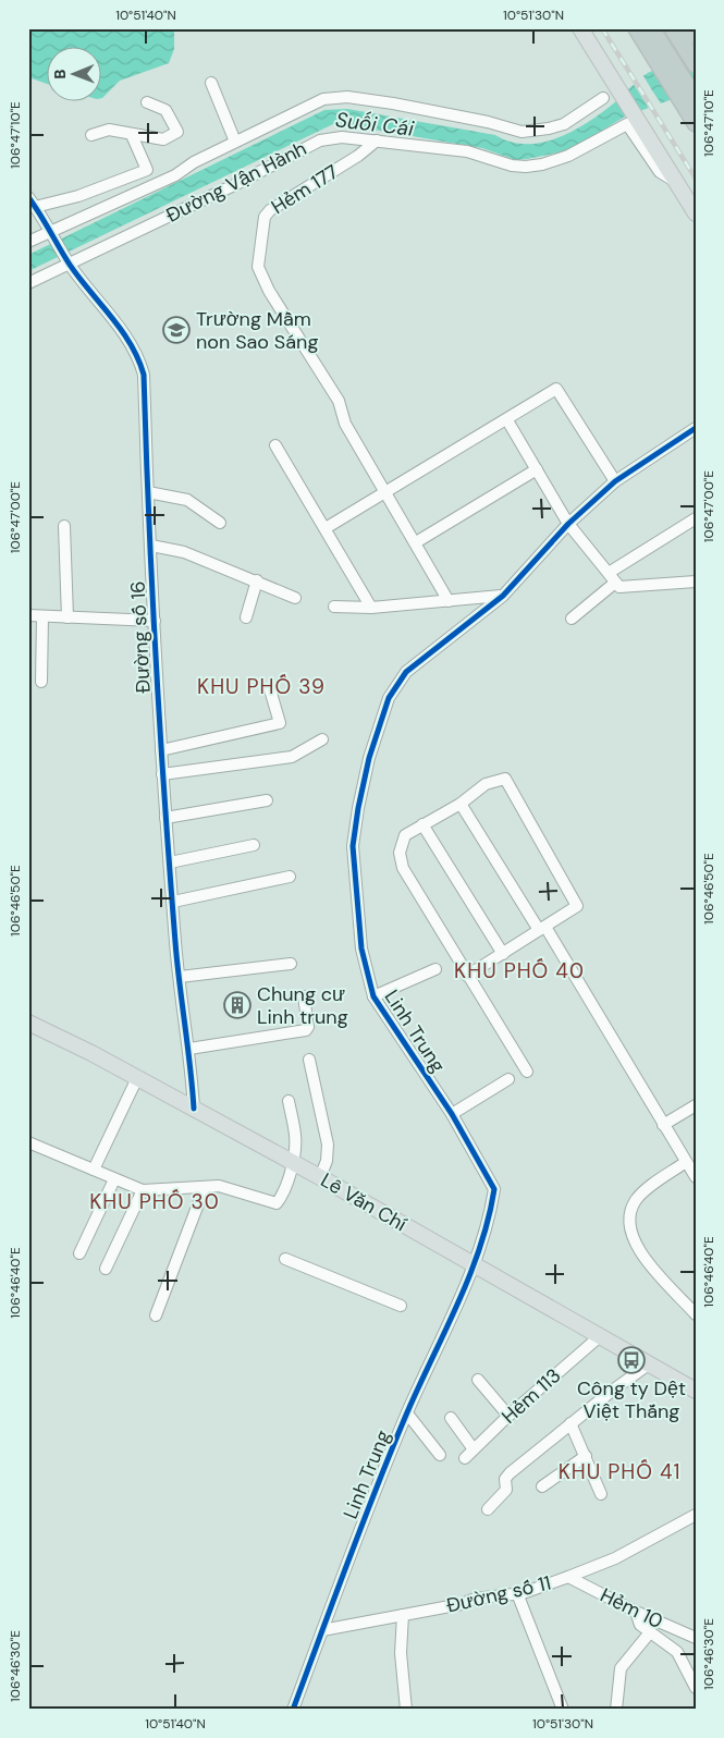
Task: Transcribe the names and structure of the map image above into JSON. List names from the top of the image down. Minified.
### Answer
{"streets":{"main road":["Lê Văn Chí"],"street":["Đường Vận Hành","Hẻm 177","Đường số 16","Linh Trung","Hẻm 113","Đường số 11","Hẻm 10"]},"crossings":[["Đường Vận Hành","Hẻm 177"],["Đường Vận Hành","Đường số 16"],["Đường số 16","Lê Văn Chí"],["Linh Trung","Lê Văn Chí"],["Linh Trung","Đường số 11"],["Lê Văn Chí","Hẻm 113"],["Đường số 11","Hẻm 10"]],"districts":["KHU PHỐ 39","KHU PHỐ 40","KHU PHỐ 30","KHU PHỐ 41"],"water":["Suối Cái"],"places":{"school or university":["Trường Mầm non Sao Sáng"],"building":["Chung cư Linh trung"],"bus stop":["Công ty Dệt Việt Thắng"]},"north":"left","coordinates":["10°51'40\"N","10°51'30\"N","106°47'10\"E","106°47'00\"E","106°46'50\"E","106°46'40\"E","106°46'30\"E"]}
